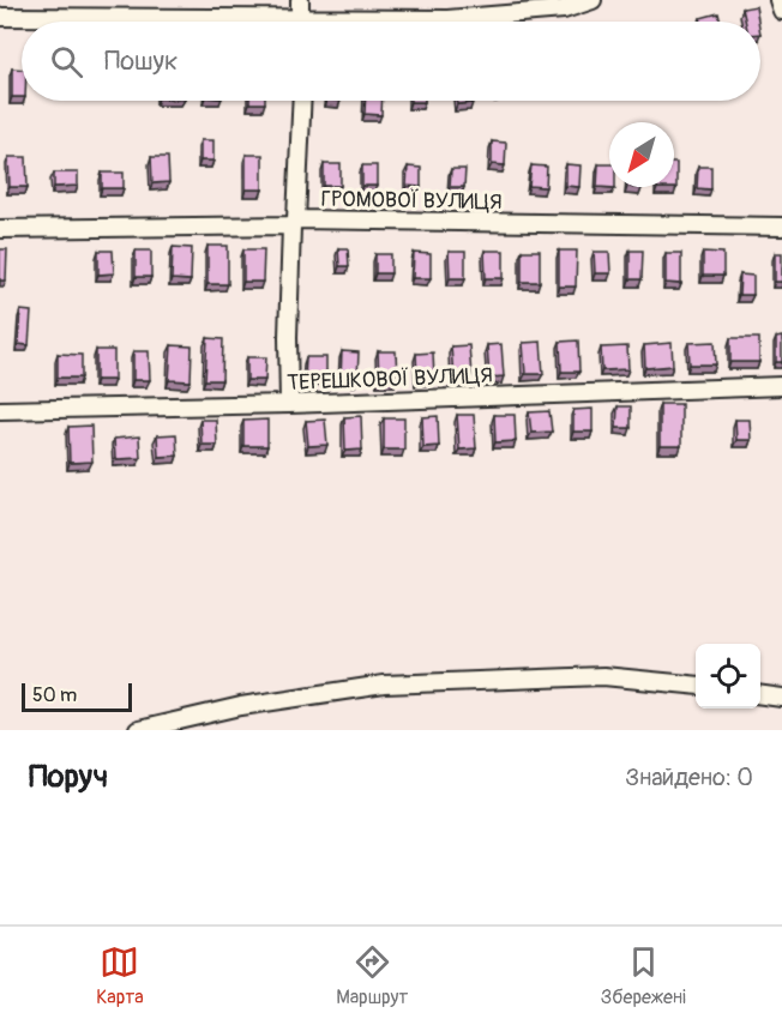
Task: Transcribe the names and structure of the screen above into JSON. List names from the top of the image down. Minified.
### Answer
{"streets":{"street":["ГРОМОВОЇ ВУЛИЦЯ","ТЕРЕШКОВОЇ ВУЛИЦЯ"]},"scale_bar":"50 m","north":"bottom left","page":{"search":"Пошук","scale":"50 m","heading":["Поруч","Знайдено: 0"],"nav":["Карта","Маршрут","Збережені"]}}
